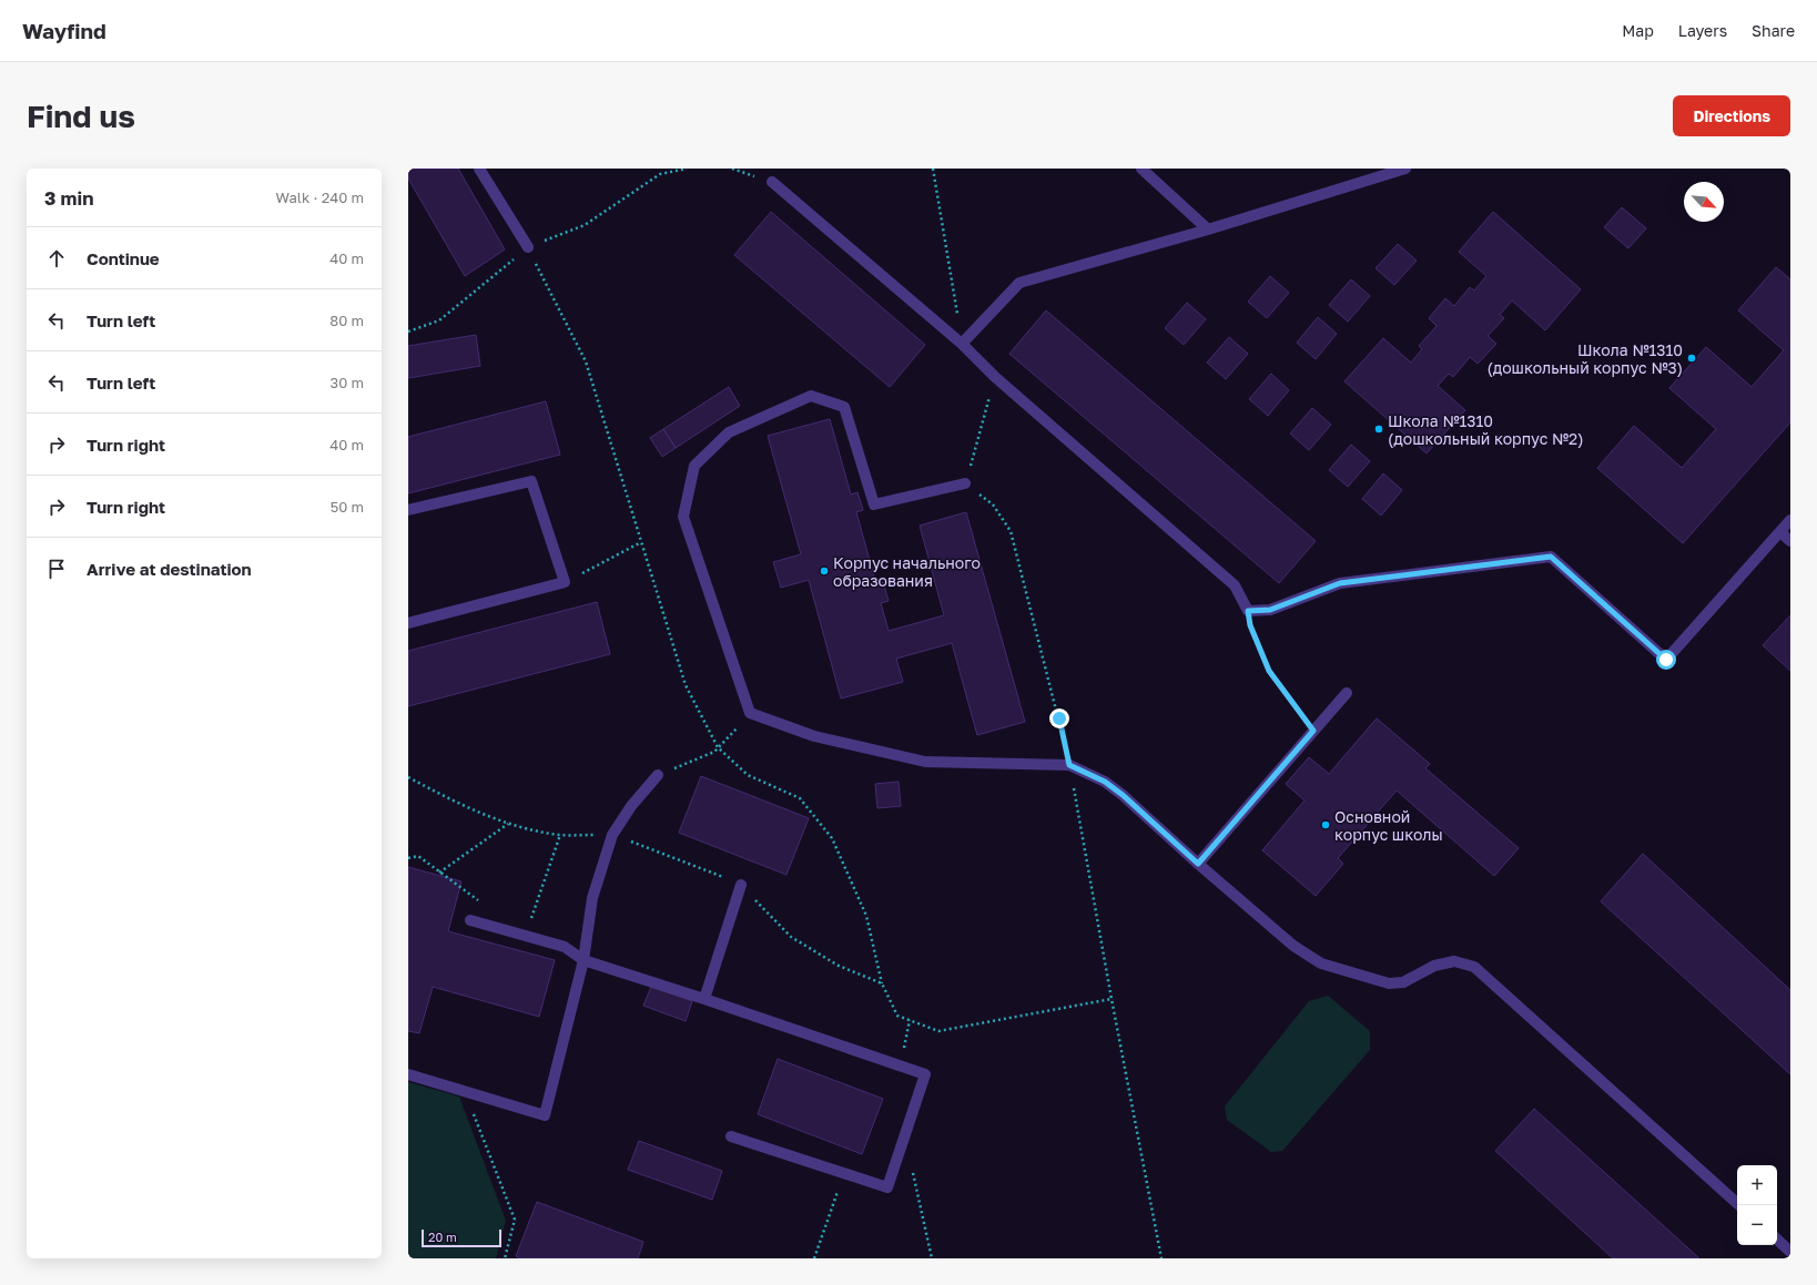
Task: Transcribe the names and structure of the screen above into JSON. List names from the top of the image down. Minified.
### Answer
{"places":["Школа №1310 (дошкольный корпус №3)","Школа №1310 (дошкольный корпус №2)","Корпус начального образования","Основной корпус школы"],"scale_bar":"20 m","north":"bottom right","page":{"header":"Wayfind","nav":["Map","Layers","Share"],"buttons":"Directions","title":"Find us","heading":["3 min","Walk · 240 m"],"list":[["Continue","40 m"],["Turn left","80 m"],["Turn left","30 m"],["Turn right","40 m"],["Turn right","50 m"],"Arrive at destination"],"map_buttons":["+","−"],"scale":"20 m"}}
